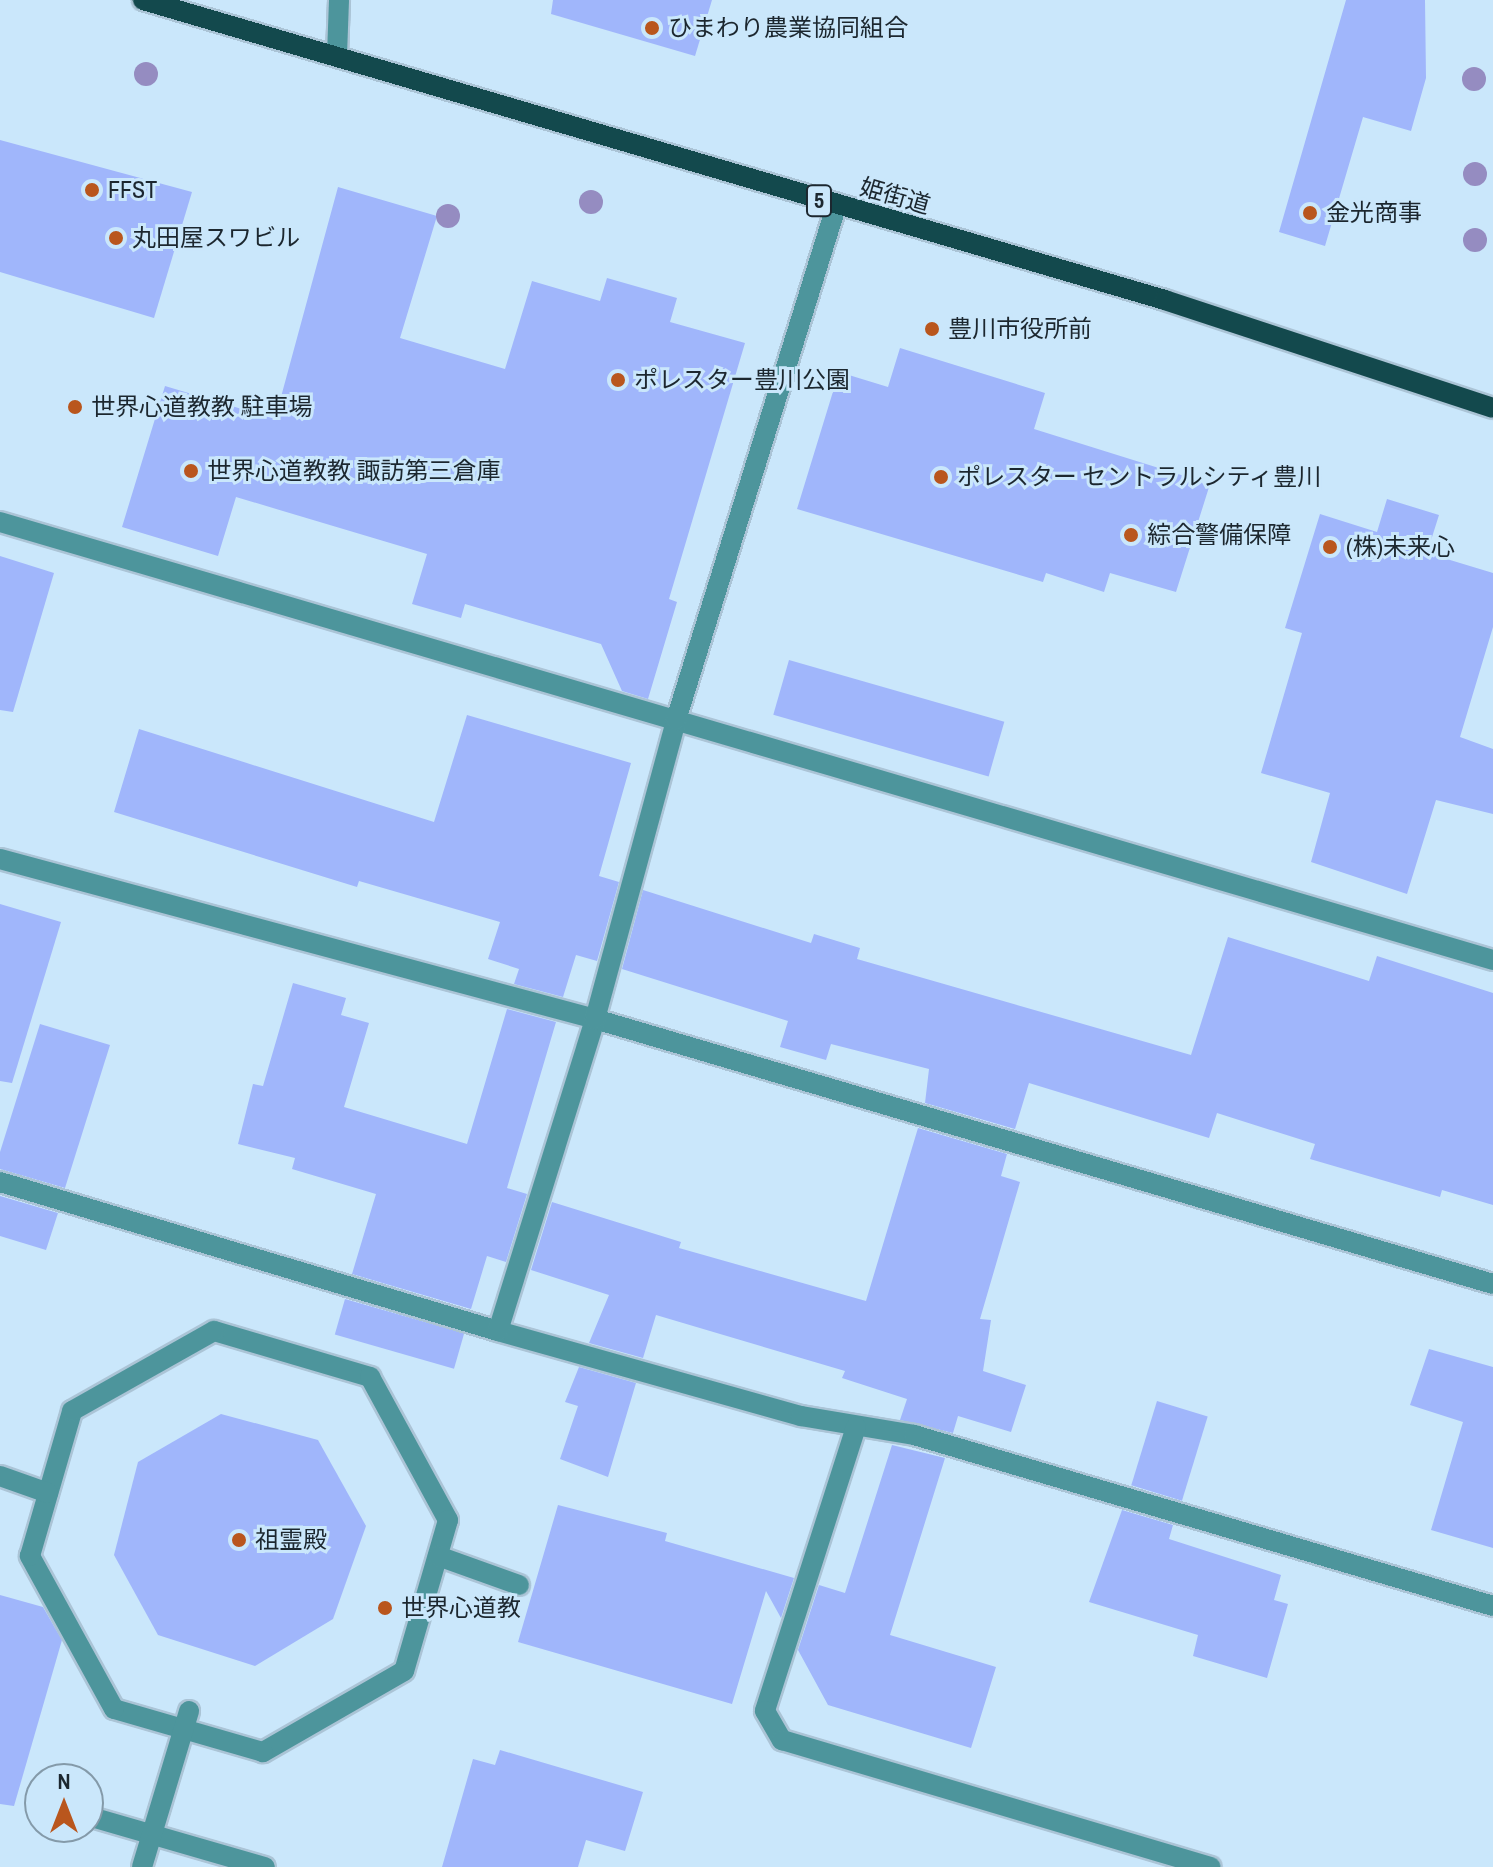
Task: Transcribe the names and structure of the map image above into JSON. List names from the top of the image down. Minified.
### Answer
{"streets":{"main road":["姫街道","5"]},"places":["ひまわり農業協同組合","FFST","金光商事","丸田屋スワビル","豊川市役所前","ポレスター豊川公園","世界心道教教 駐車場","世界心道教教 諏訪第三倉庫","ポレスター セントラルシティ豊川","綜合警備保障","(株)未来心","祖霊殿","世界心道教"],"north":"top"}
